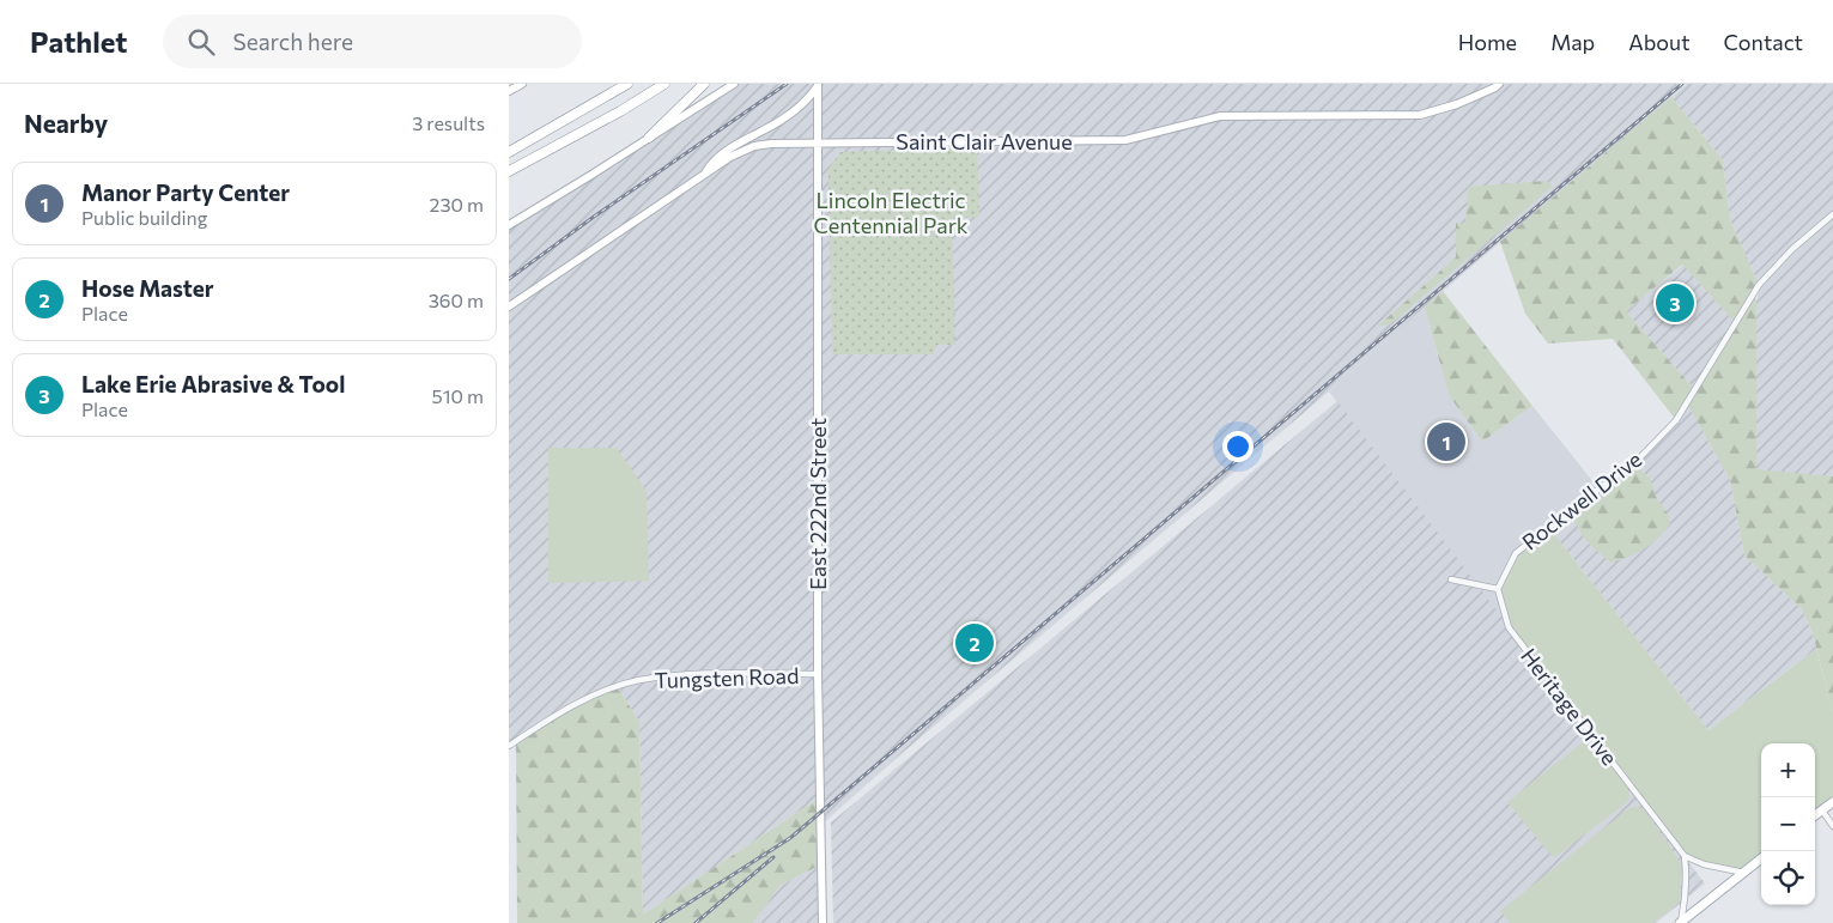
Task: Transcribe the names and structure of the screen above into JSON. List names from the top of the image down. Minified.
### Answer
{"streets":{"street":["Saint Clair Avenue","Rockwell Drive","East 222nd Street","Tungsten Road","Heritage Drive"]},"crossings":[["Saint Clair Avenue","East 222nd Street"],["Rockwell Drive","Heritage Drive"],["East 222nd Street","Tungsten Road"]],"parks":["Lincoln Electric Centennial Park"],"page":{"header":"Pathlet","search":"Search here","nav":["Home","Map","About","Contact"],"heading":["Nearby","3 results"],"list":[{"mark":"1","name":"Manor Party Center","note":"Public building","value":"230 m"},{"mark":"2","name":"Hose Master","note":"Place","value":"360 m"},{"mark":"3","name":"Lake Erie Abrasive & Tool","note":"Place","value":"510 m"}],"pins":["3","1","2"],"map_buttons":["+","−"]}}
